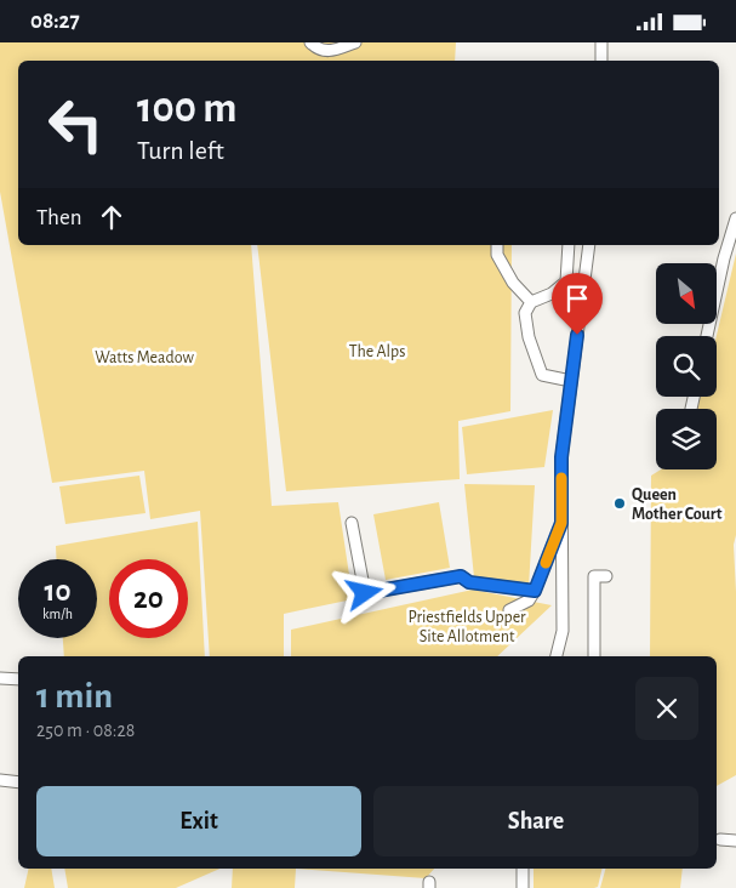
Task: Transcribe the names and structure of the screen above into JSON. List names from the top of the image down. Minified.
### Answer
{"parks":["The Alps","Watts Meadow","Priestfields Upper Site Allotment"],"places":["Queen Mother Court"],"north":"bottom right","page":{"status":"08:27","turn":["100 m","Turn left"],"then":"Then","speed":"10 km/h","limit":"20","heading":["1 min","250 m · 08:28"],"buttons":["Exit","Share"]}}
